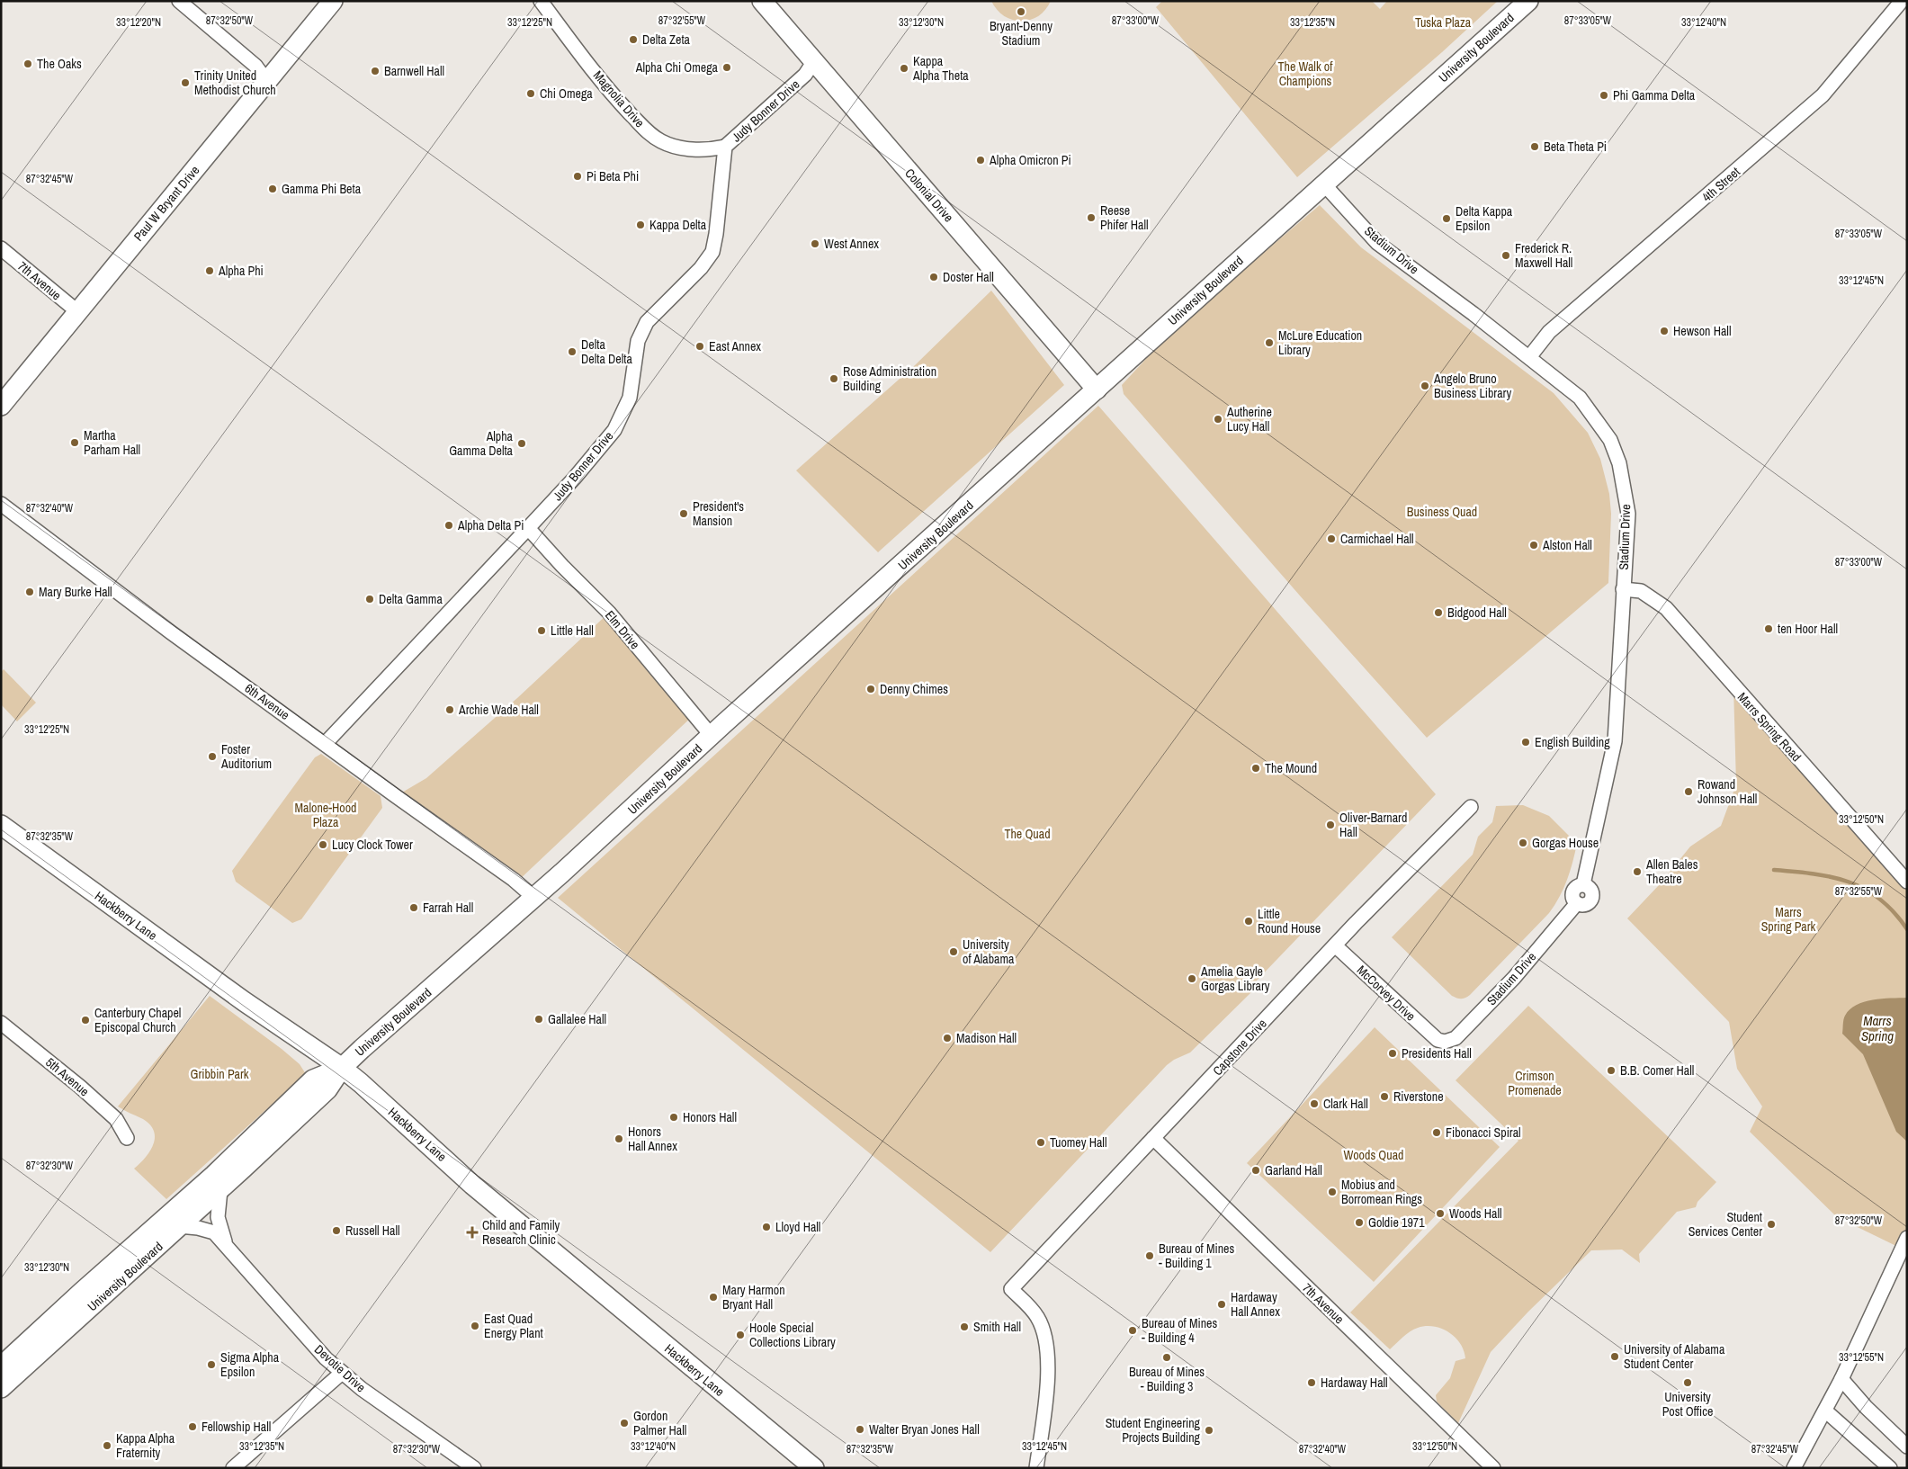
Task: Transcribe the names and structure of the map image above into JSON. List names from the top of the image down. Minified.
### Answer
{"streets":{"main road":["University Boulevard","Colonial Drive","Paul W Bryant Drive","Hackberry Lane"],"street":["Magnolia Drive","Judy Bonner Drive","4th Street","Stadium Drive","7th Avenue","Elm Drive","6th Avenue","Marrs Spring Road","McCorvey Drive","Capstone Drive","5th Avenue","Devotie Drive"]},"crossings":[["University Boulevard","Colonial Drive"],["University Boulevard","Stadium Drive"],["University Boulevard","Elm Drive"],["University Boulevard","6th Avenue"],["University Boulevard","Hackberry Lane"],["University Boulevard","Devotie Drive"],["Magnolia Drive","Judy Bonner Drive"],["Judy Bonner Drive","Colonial Drive"],["Judy Bonner Drive","Elm Drive"],["Judy Bonner Drive","6th Avenue"],["4th Street","Stadium Drive"],["Paul W Bryant Drive","7th Avenue"],["Stadium Drive","Marrs Spring Road"],["Stadium Drive","McCorvey Drive"],["7th Avenue","Capstone Drive"],["McCorvey Drive","Capstone Drive"]],"water":["Marrs Spring"],"parks":["Tuska Plaza","The Walk of Champions","Business Quad","Malone-Hood Plaza","The Quad","Marrs Spring Park","Gribbin Park","Crimson Promenade","Woods Quad"],"places":{"other":["Bryant-Denny Stadium","Delta Zeta","The Oaks","Alpha Chi Omega","Kappa Alpha Theta","Barnwell Hall","Trinity United Methodist Church","Chi Omega","Phi Gamma Delta","Beta Theta Pi","Alpha Omicron Pi","Pi Beta Phi","Gamma Phi Beta","Reese Phifer Hall","Delta Kappa Epsilon","Kappa Delta","West Annex","Frederick R. Maxwell Hall","Alpha Phi","Doster Hall","Hewson Hall","McLure Education Library","East Annex","Delta Delta Delta","Rose Administration Building","Angelo Bruno Business Library","Autherine Lucy Hall","Martha Parham Hall","Alpha Gamma Delta","President's Mansion","Alpha Delta Pi","Carmichael Hall","Alston Hall","Mary Burke Hall","Delta Gamma","Bidgood Hall","ten Hoor Hall","Little Hall","Denny Chimes","Archie Wade Hall","English Building","Foster Auditorium","The Mound","Rowand Johnson Hall","Oliver-Barnard Hall","Gorgas House","Lucy Clock Tower","Allen Bales Theatre","Farrah Hall","Little Round House","University of Alabama","Amelia Gayle Gorgas Library","Gallalee Hall","Canterbury Chapel Episcopal Church","Madison Hall","Presidents Hall","B.B. Comer Hall","Riverstone","Clark Hall","Honors Hall","Fibonacci Spiral","Honors Hall Annex","Tuomey Hall","Garland Hall","Mobius and Borromean Rings","Woods Hall","Goldie 1971","Student Services Center","Lloyd Hall","Russell Hall","Bureau of Mines - Building 1","Mary Harmon Bryant Hall","Hardaway Hall Annex","East Quad Energy Plant","Smith Hall","Bureau of Mines - Building 4","Hoole Special Collections Library","University of Alabama Student Center","Bureau of Mines - Building 3","Sigma Alpha Epsilon","Hardaway Hall","University Post Office","Gordon Palmer Hall","Fellowship Hall","Walter Bryan Jones Hall","Student Engineering Projects Building","Kappa Alpha Fraternity"],"health":["Child and Family Research Clinic"]},"coordinates":["87°32'50\"W","87°32'55\"W","87°33'00\"W","87°33'05\"W","33°12'30\"N","33°12'20\"N","33°12'25\"N","33°12'35\"N","33°12'40\"N","87°32'45\"W","33°12'45\"N","87°32'40\"W","33°12'50\"N","87°32'35\"W","87°32'30\"W","33°12'55\"N"]}
